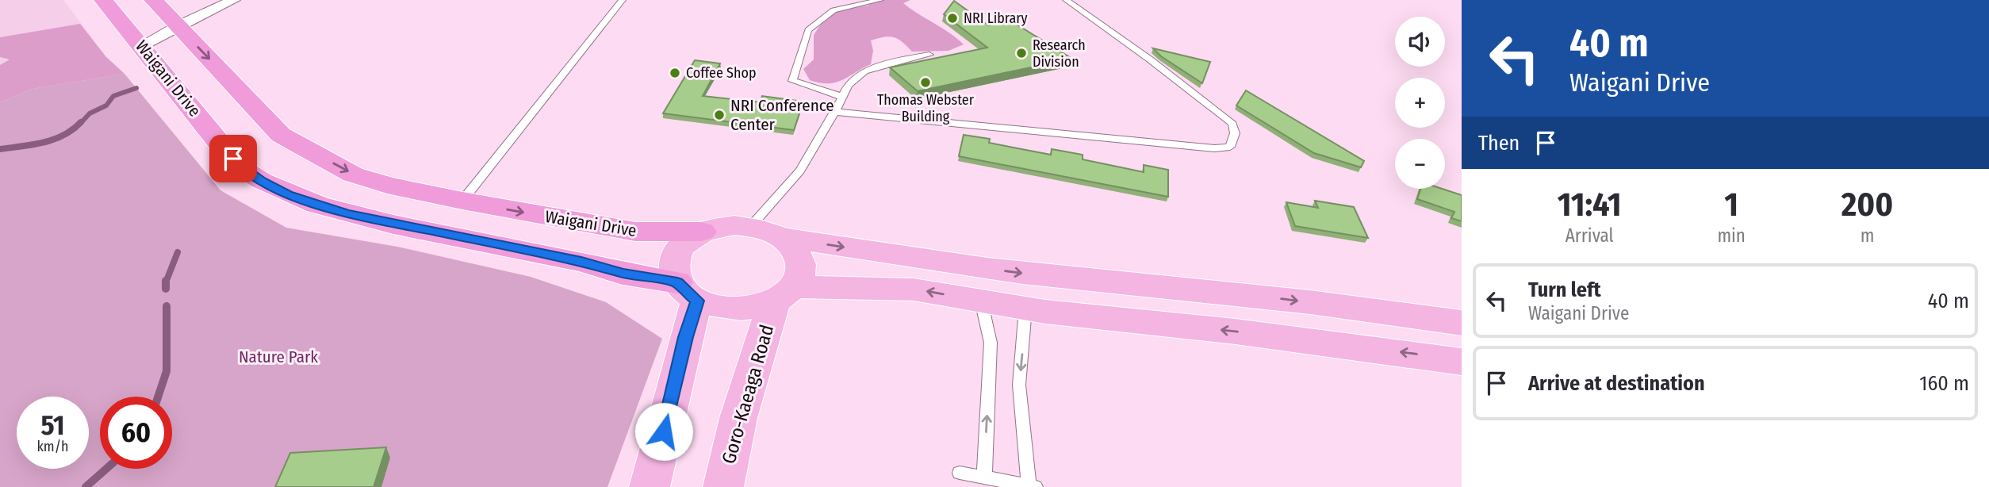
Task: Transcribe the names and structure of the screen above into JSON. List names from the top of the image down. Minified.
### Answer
{"streets":{"highway":["Waigani Drive"],"main road":["Goro-Kaeaga Road"]},"crossings":[["Waigani Drive","Goro-Kaeaga Road"]],"parks":["Nature Park"],"places":["NRI Library","Research Division","Coffee Shop","Thomas Webster Building","NRI Conference Center"],"page":{"turn":["40 m","Waigani Drive"],"map_buttons":["+","−"],"then":"Then","eta":["11:41","Arrival","1","min","200","m"],"list":[{"name":"Turn left","note":"Waigani Drive","value":"40 m"},{"name":"Arrive at destination","value":"160 m"}],"speed":"51 km/h","limit":"60"}}
